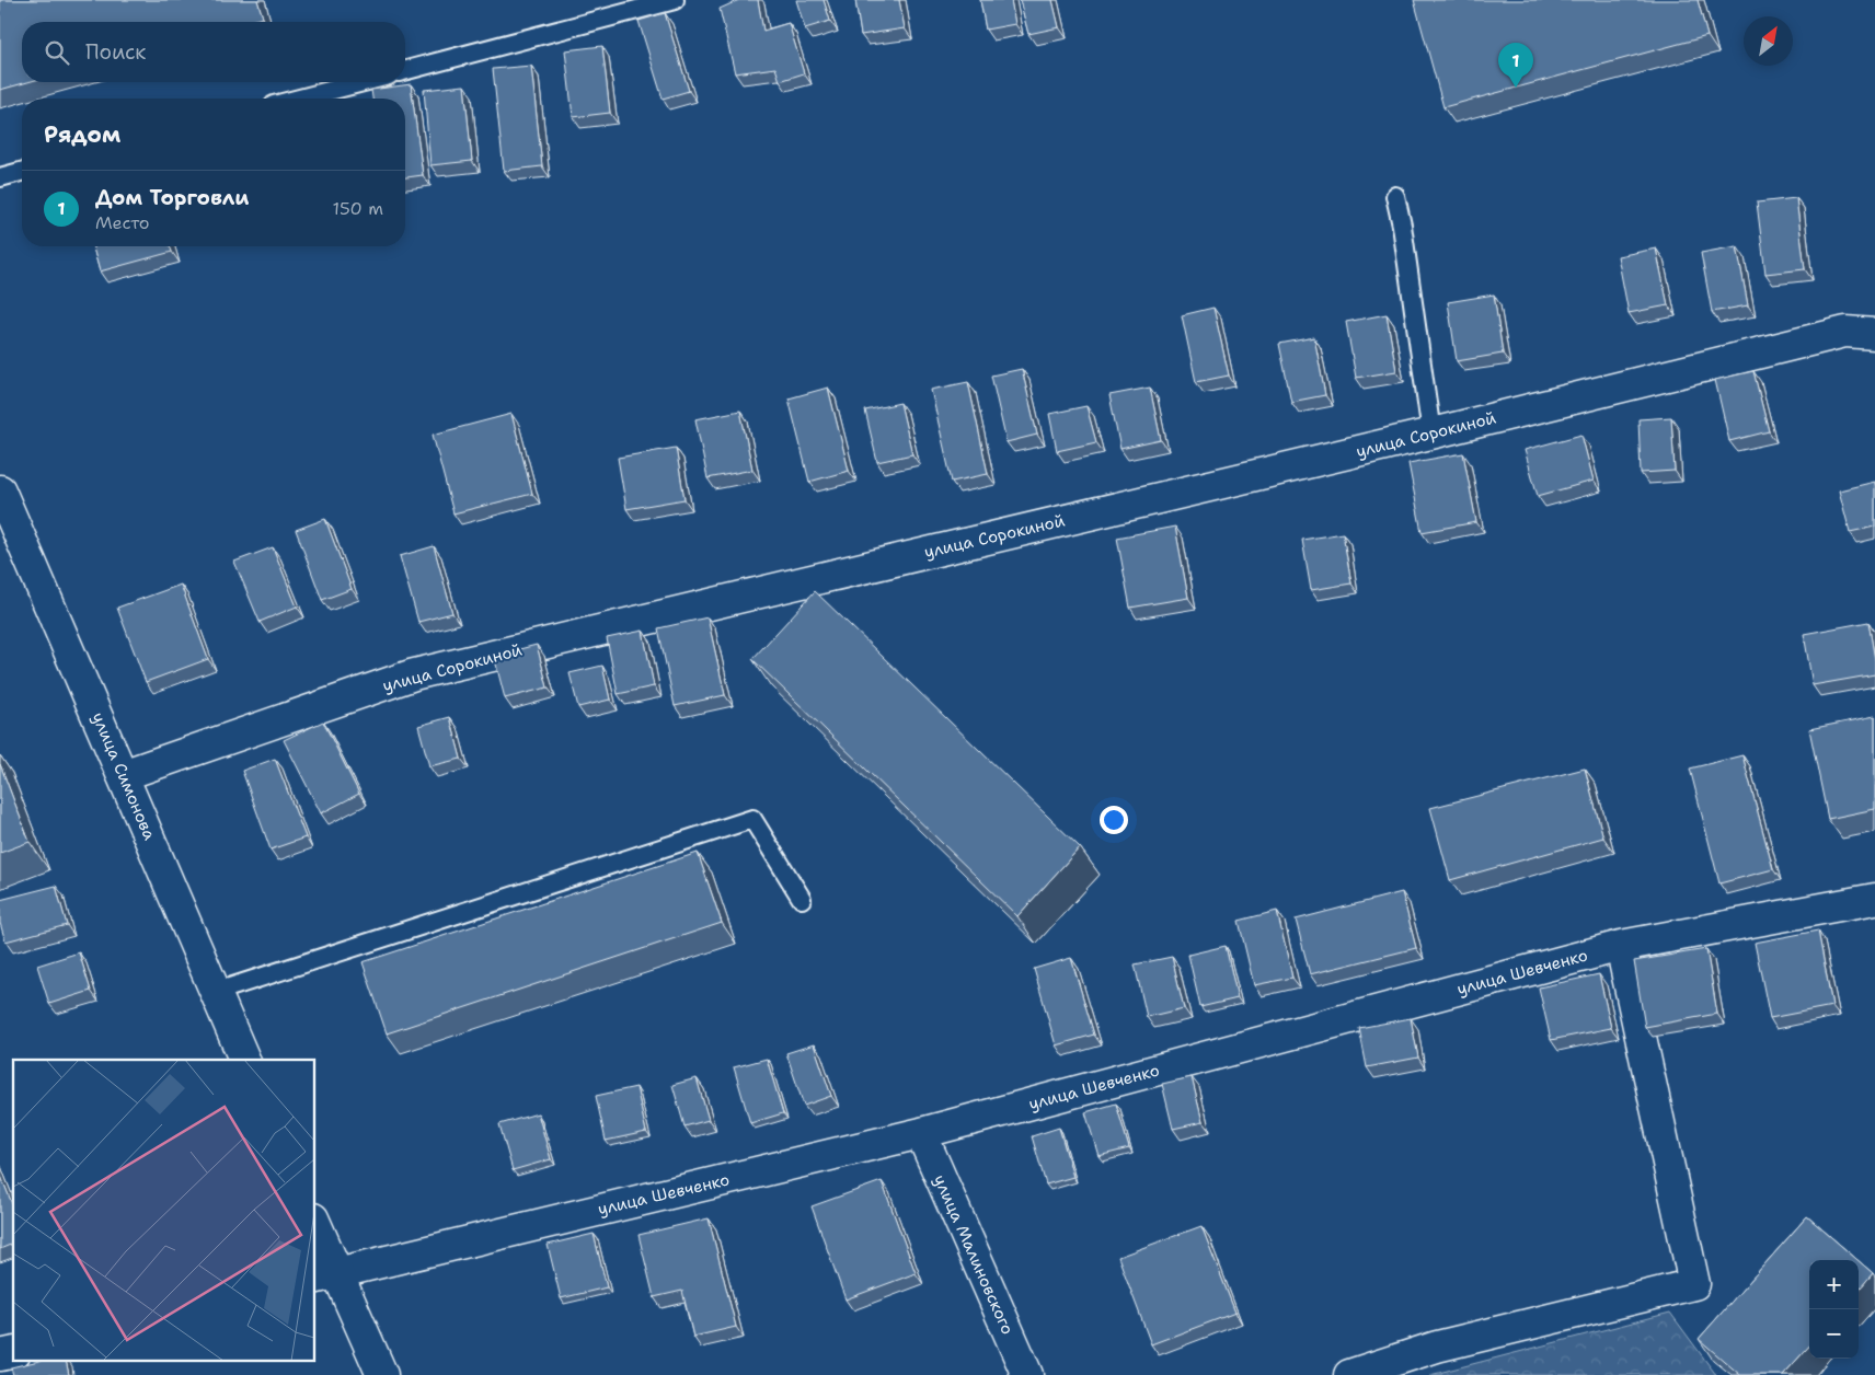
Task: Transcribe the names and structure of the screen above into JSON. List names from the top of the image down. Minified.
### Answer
{"streets":{"street":["улица Сорокиной","улица Симонова","улица Шевченко","улица Малиновского"]},"crossings":[["улица Сорокиной","улица Симонова"],["улица Шевченко","улица Малиновского"]],"north":"top right","page":{"search":"Поиск","pins":"1","heading":"Рядом","list":[{"mark":"1","name":"Дом Торговли","note":"Место","value":"150 m"}],"map_buttons":["+","−"]}}
